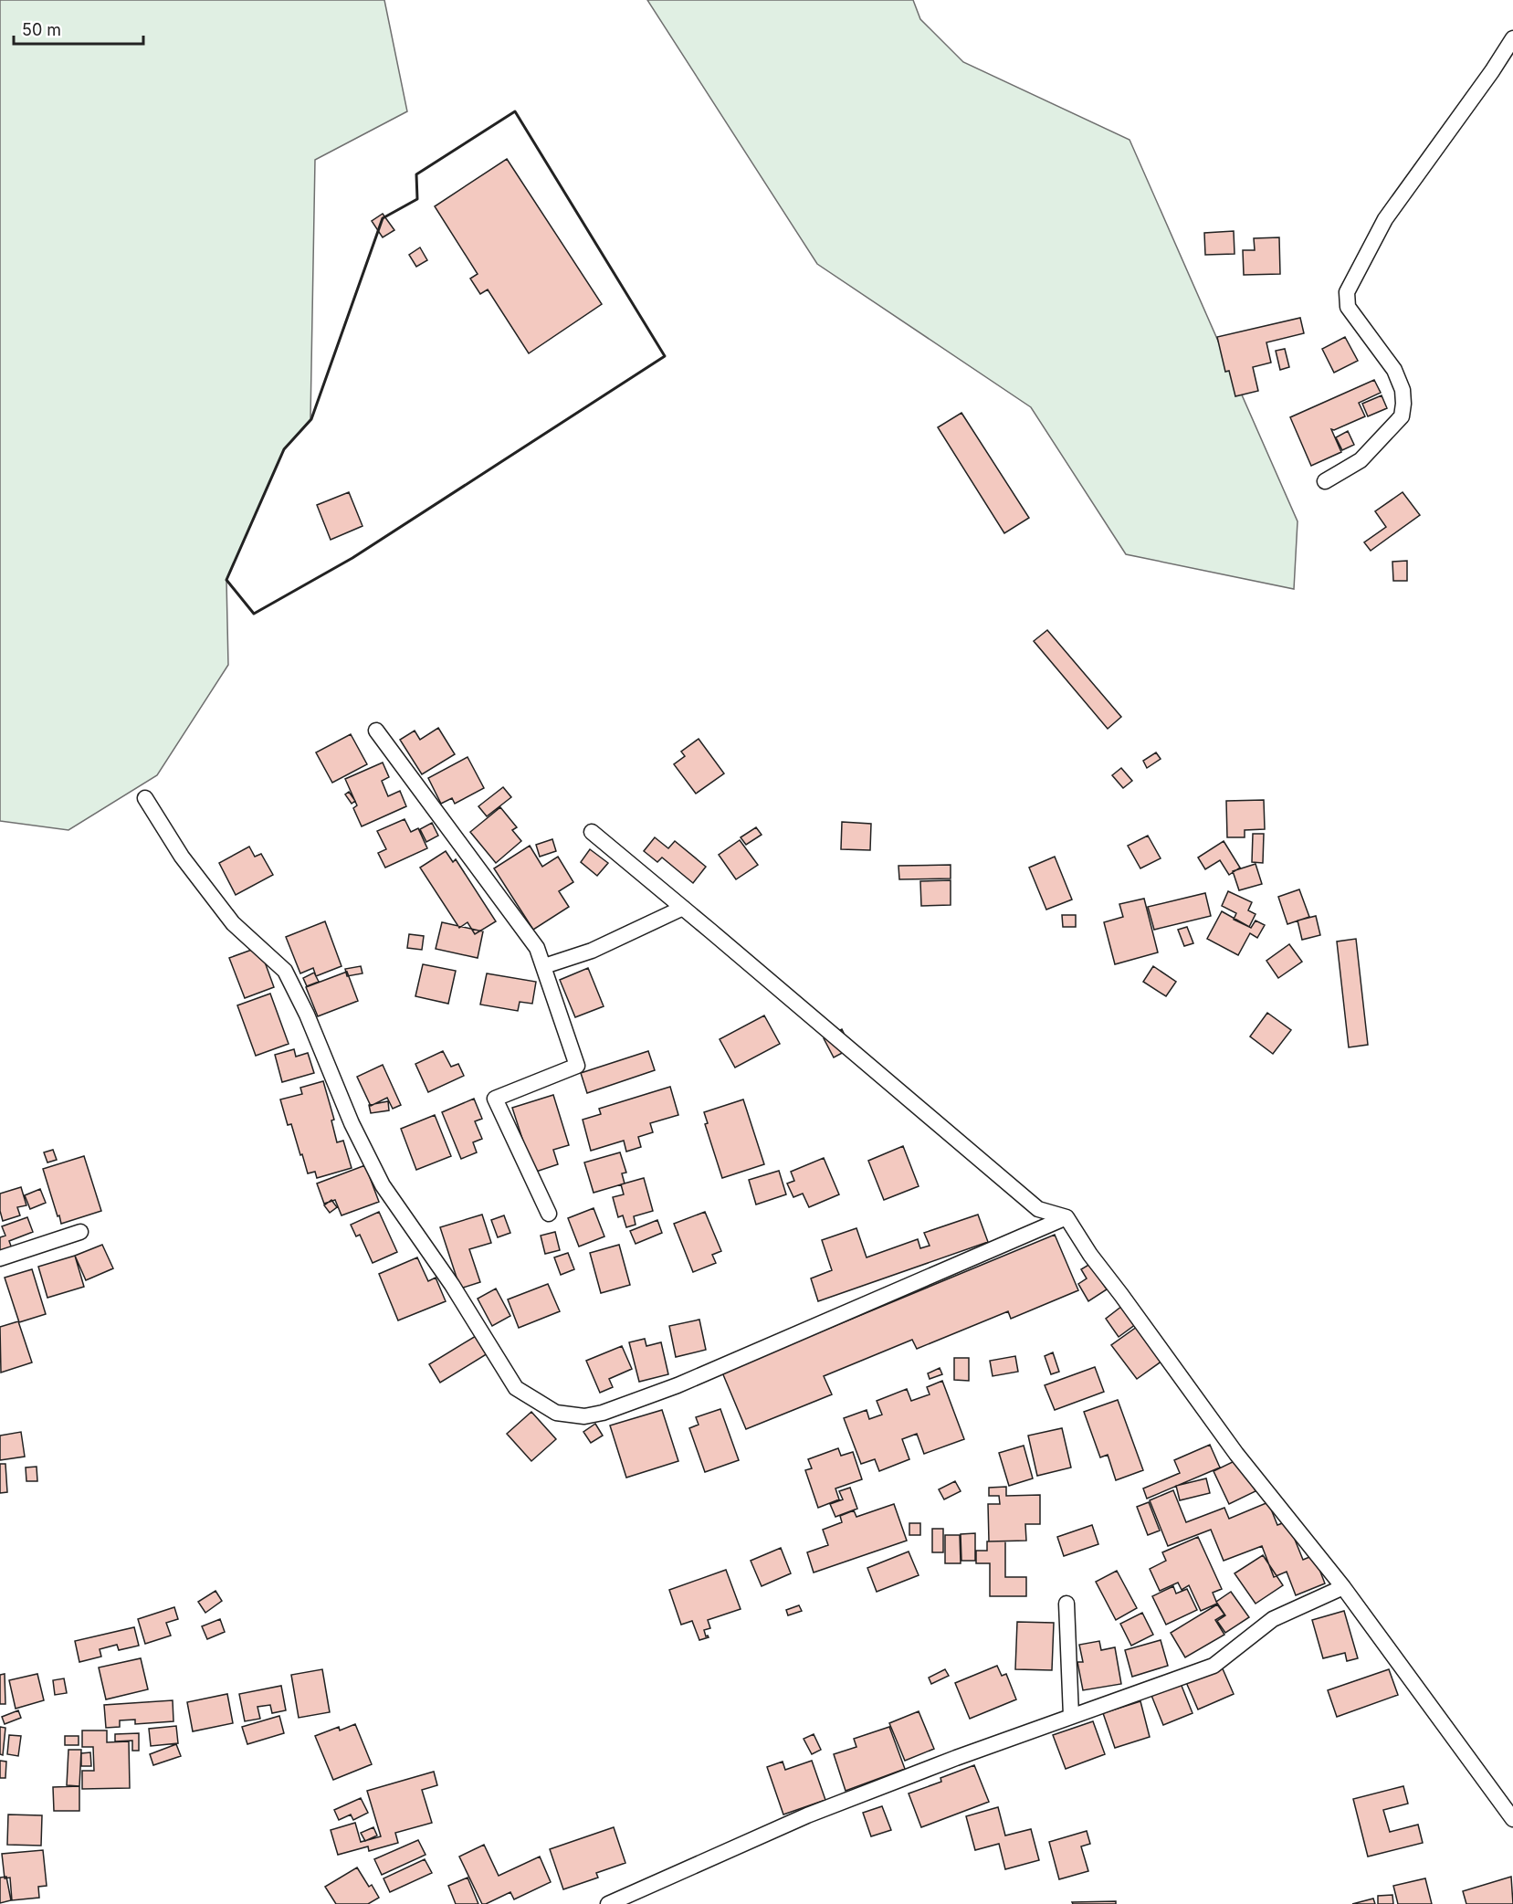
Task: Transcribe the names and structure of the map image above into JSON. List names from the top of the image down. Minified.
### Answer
{"scale_bar":"50 m"}
